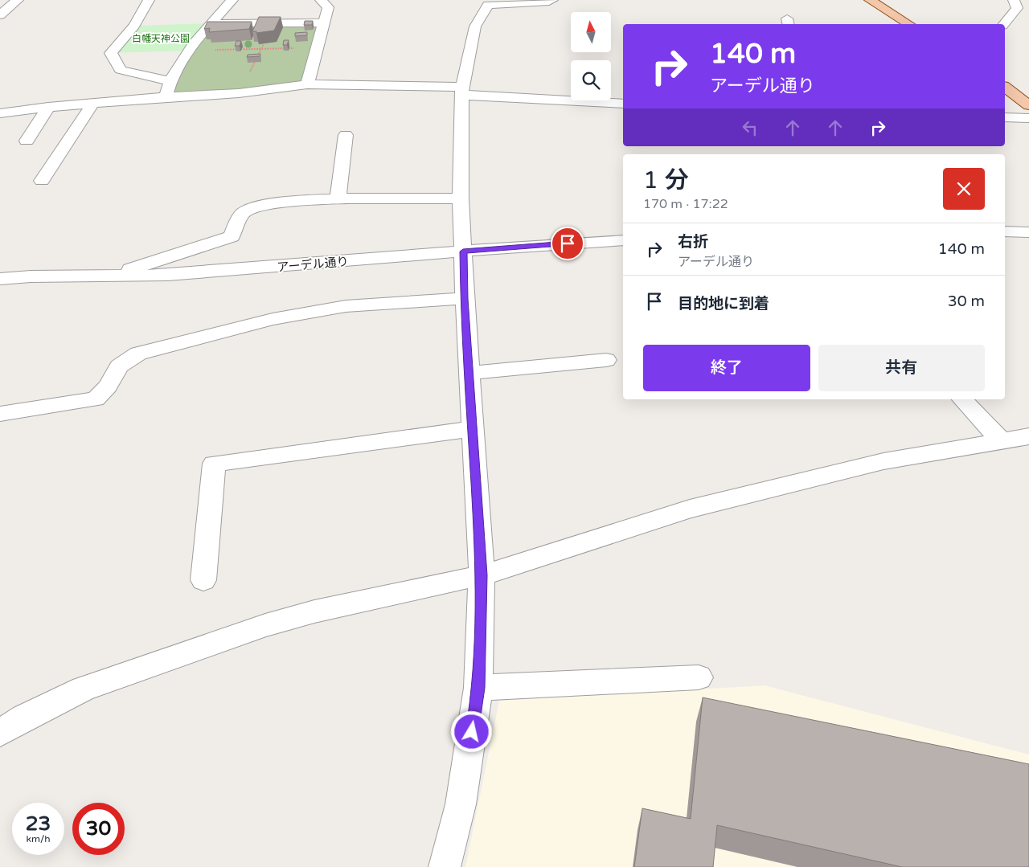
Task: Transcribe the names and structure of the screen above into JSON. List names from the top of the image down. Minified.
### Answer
{"streets":{"street":["アーデル通り"]},"parks":["白幡天神公園"],"north":"top","page":{"turn":["140 m","アーデル通り"],"heading":["1 分","170 m · 17:22"],"list":[{"name":"右折","note":"アーデル通り","value":"140 m"},{"name":"目的地に到着","value":"30 m"}],"buttons":["終了","共有"],"speed":"23 km/h","limit":"30"}}
